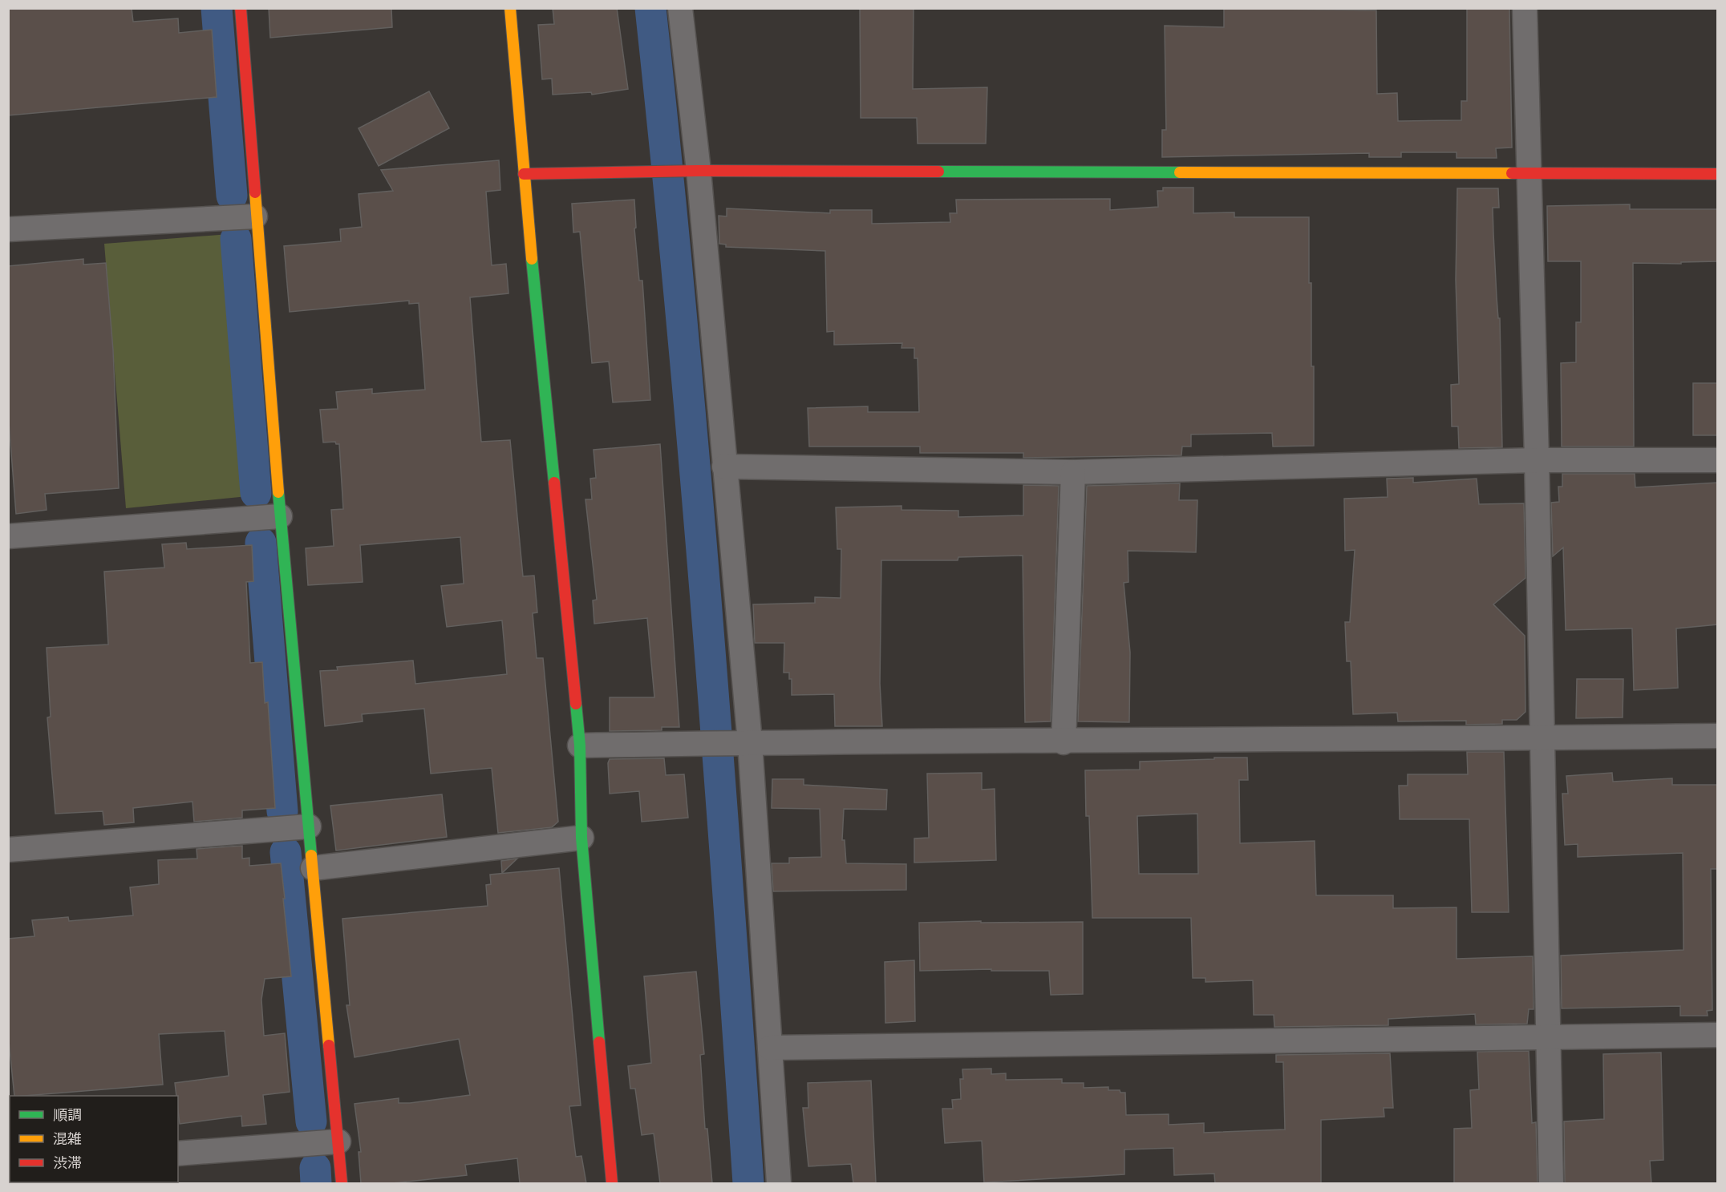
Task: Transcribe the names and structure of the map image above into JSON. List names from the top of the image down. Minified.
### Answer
{"legend":["順調","混雑","渋滞"]}
